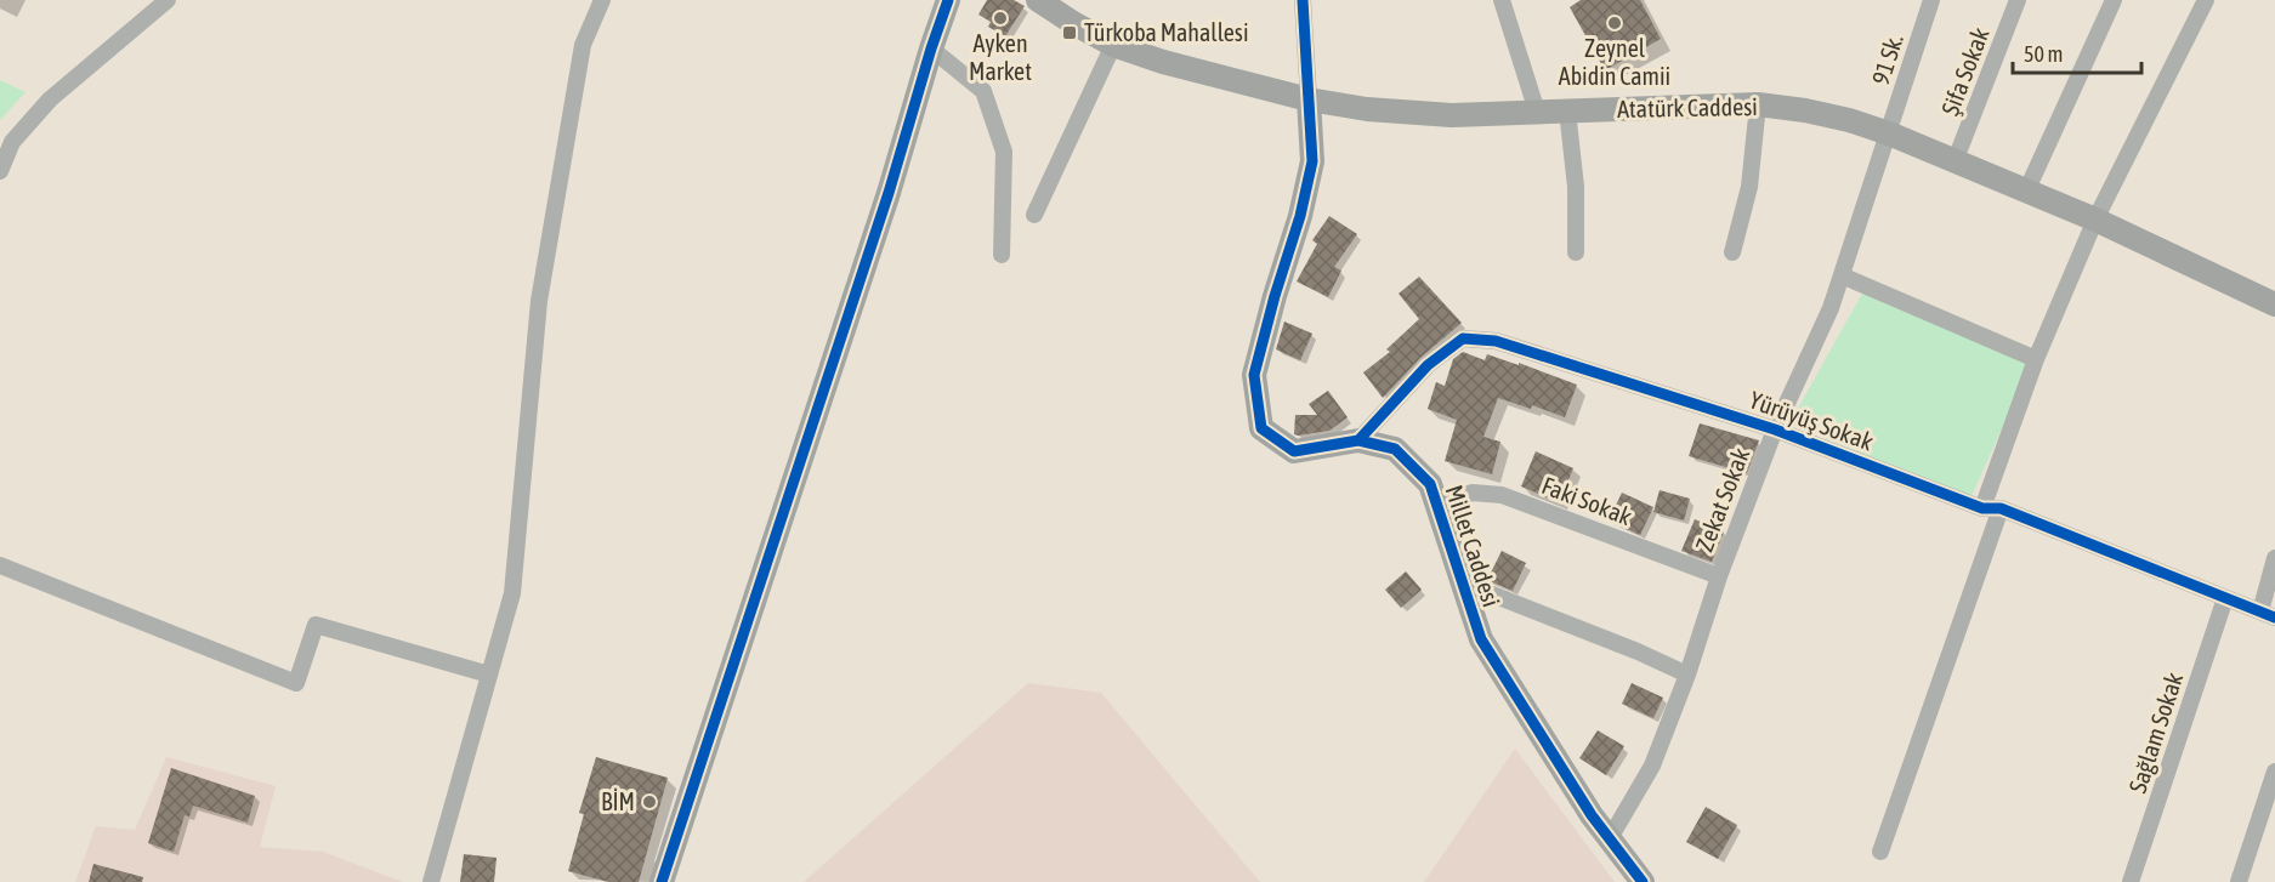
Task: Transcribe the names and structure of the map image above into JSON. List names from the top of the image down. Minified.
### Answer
{"streets":{"street":["91 Sk.","Şifa Sokak","Atatürk Caddesi","Yürüyüş Sokak","Zekat Sokak","Faki Sokak","Millet Caddesi","Sağlam Sokak"]},"crossings":[["91 Sk.","Atatürk Caddesi"],["91 Sk.","Zekat Sokak"],["Şifa Sokak","Atatürk Caddesi"],["Atatürk Caddesi","Zekat Sokak"],["Atatürk Caddesi","Millet Caddesi"],["Yürüyüş Sokak","Zekat Sokak"],["Yürüyüş Sokak","Millet Caddesi"],["Yürüyüş Sokak","Sağlam Sokak"],["Zekat Sokak","Faki Sokak"],["Zekat Sokak","Millet Caddesi"],["Faki Sokak","Millet Caddesi"]],"places":{"other":["Ayken Market","Zeynel Abidin Camii","BİM"],"transit":["Türkoba Mahallesi"]},"scale_bar":"50 m"}
